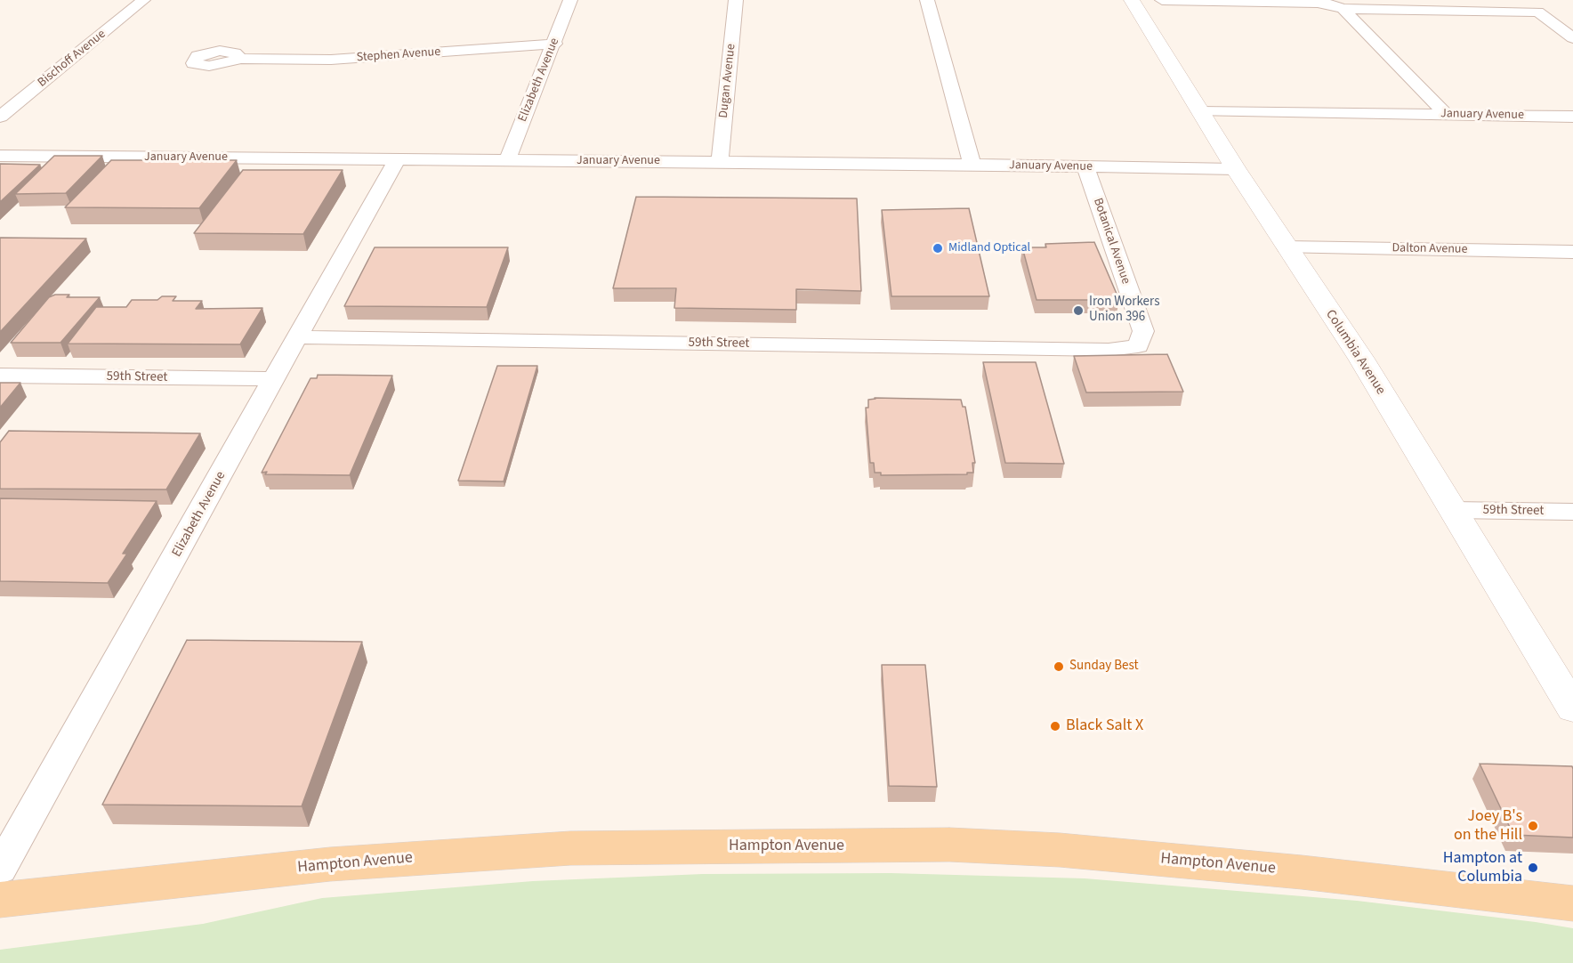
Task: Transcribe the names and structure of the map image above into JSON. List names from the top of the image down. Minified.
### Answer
{"streets":{"main road":["Hampton Avenue"],"street":["Stephen Avenue","Bischoff Avenue","Elizabeth Avenue","Dugan Avenue","January Avenue","Botanical Avenue","Dalton Avenue","59th Street","Columbia Avenue"]},"crossings":[["Stephen Avenue","Elizabeth Avenue"],["Elizabeth Avenue","January Avenue"],["Elizabeth Avenue","59th Street"],["Dugan Avenue","January Avenue"],["January Avenue","Botanical Avenue"],["January Avenue","Columbia Avenue"],["Botanical Avenue","59th Street"],["Dalton Avenue","Columbia Avenue"],["59th Street","Columbia Avenue"]],"places":["Midland Optical","Iron Workers Union 396","Sunday Best","Black Salt X","Joey B's on the Hill","Hampton at Columbia"]}
